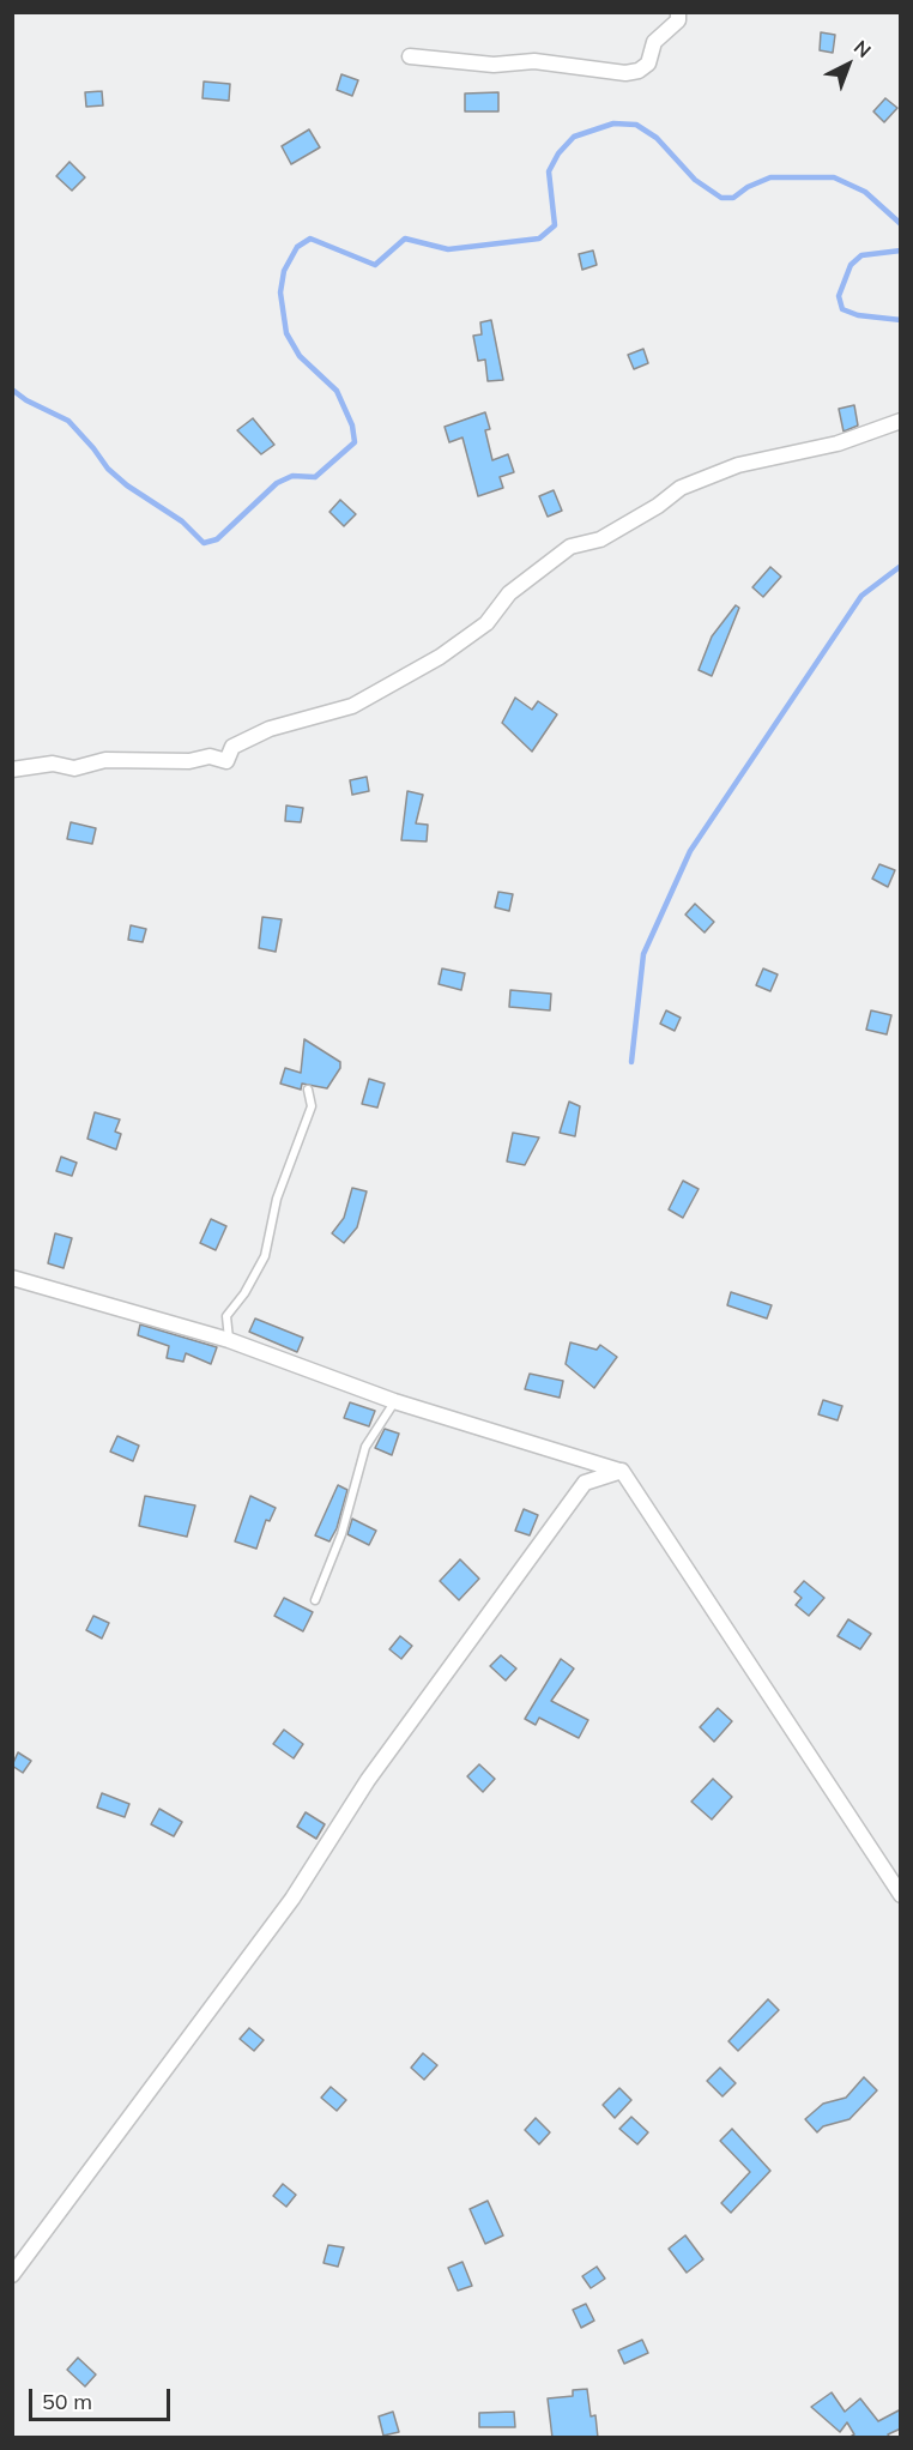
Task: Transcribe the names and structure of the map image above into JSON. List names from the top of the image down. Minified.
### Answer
{"scale_bar":"50 m","north":"top right"}
